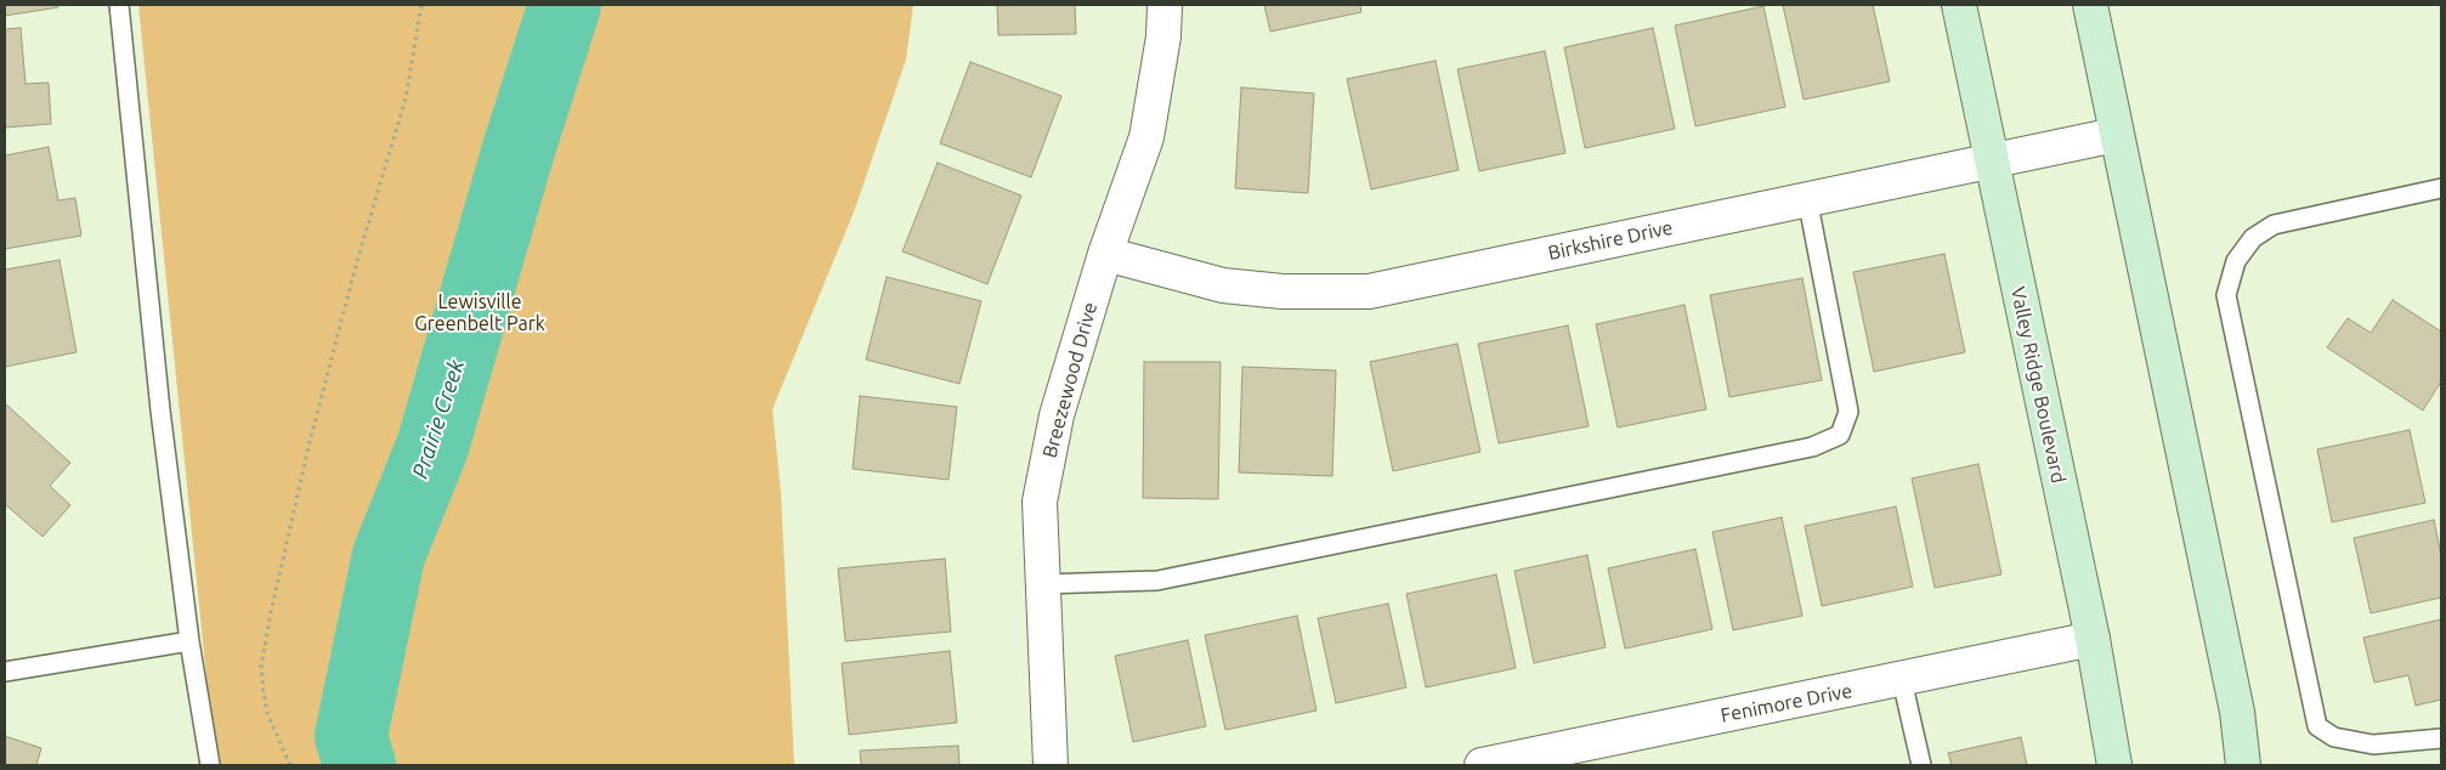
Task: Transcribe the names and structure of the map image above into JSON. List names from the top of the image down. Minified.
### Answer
{"streets":{"main road":["Valley Ridge Boulevard"],"street":["Birkshire Drive","Breezewood Drive","Fenimore Drive"]},"crossings":[["Birkshire Drive","Breezewood Drive"],["Birkshire Drive","Valley Ridge Boulevard"],["Valley Ridge Boulevard","Fenimore Drive"]],"water":["Prairie Creek"],"parks":["Lewisville Greenbelt Park"]}
